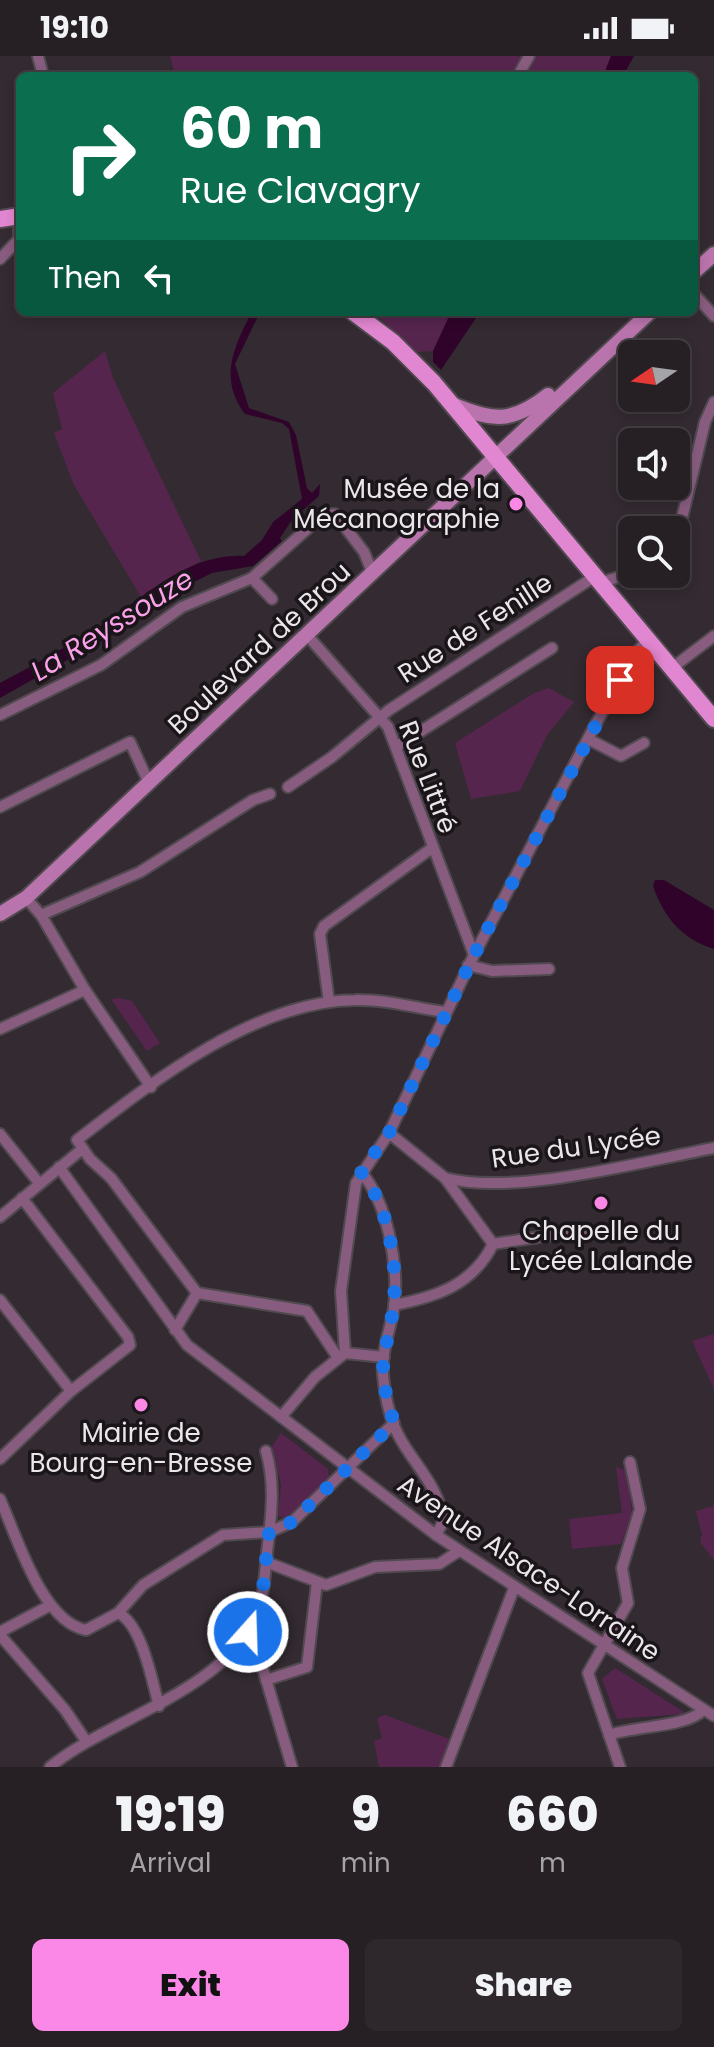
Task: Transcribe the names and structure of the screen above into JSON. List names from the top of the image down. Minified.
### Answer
{"streets":{"main road":["Boulevard de Brou"],"street":["Rue de Fenille","Rue Littré","Rue du Lycée","Avenue Alsace-Lorraine"]},"crossings":[["Rue de Fenille","Rue Littré"],["Boulevard de Brou","Rue Littré"]],"water":["La Reyssouze"],"places":["Musée de la Mécanographie","Chapelle du Lycée Lalande","Mairie de Bourg-en-Bresse"],"north":"left","page":{"status":"19:10","turn":["60 m","Rue Clavagry"],"then":"Then","eta":["19:19","Arrival","9","min","660","m"],"buttons":["Exit","Share"]}}
